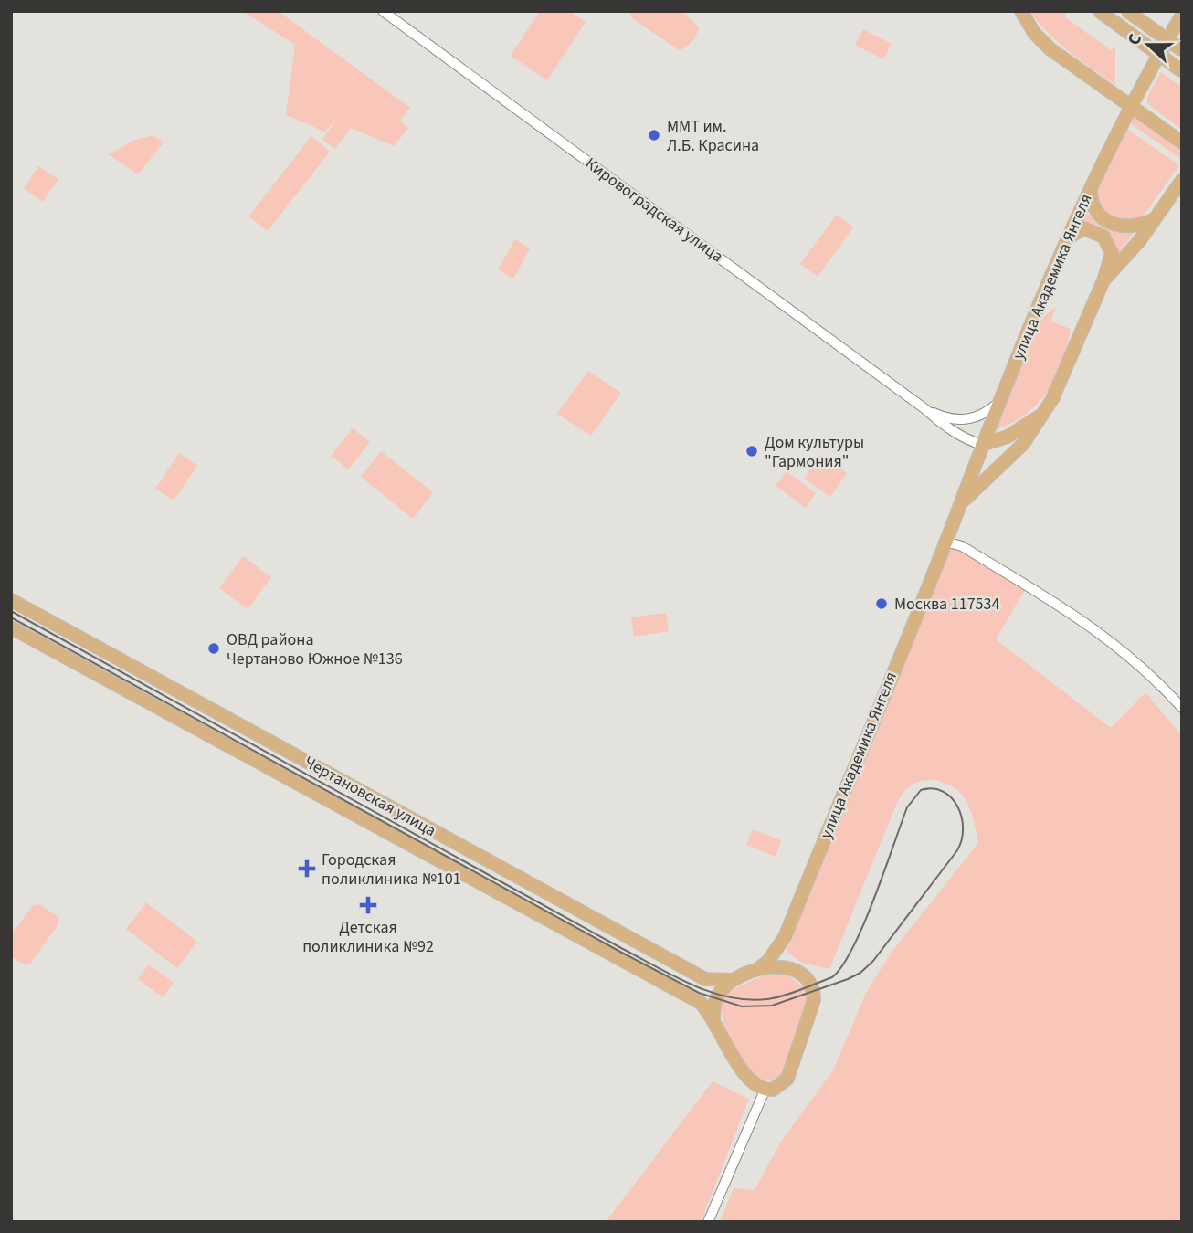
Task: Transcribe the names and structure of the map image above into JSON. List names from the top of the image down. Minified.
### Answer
{"streets":{"main road":["улица Академика Янгеля","Чертановская улица"],"street":["Кировоградская улица"]},"crossings":[["Кировоградская улица","улица Академика Янгеля"],["улица Академика Янгеля","Чертановская улица"]],"places":{"other":["ММТ им. Л.Б. Красина","Дом культуры \"Гармония\"","Москва 117534","ОВД района Чертаново Южное №136"],"health":["Городская поликлиника №101","Детская поликлиника №92"]},"north":"left"}
